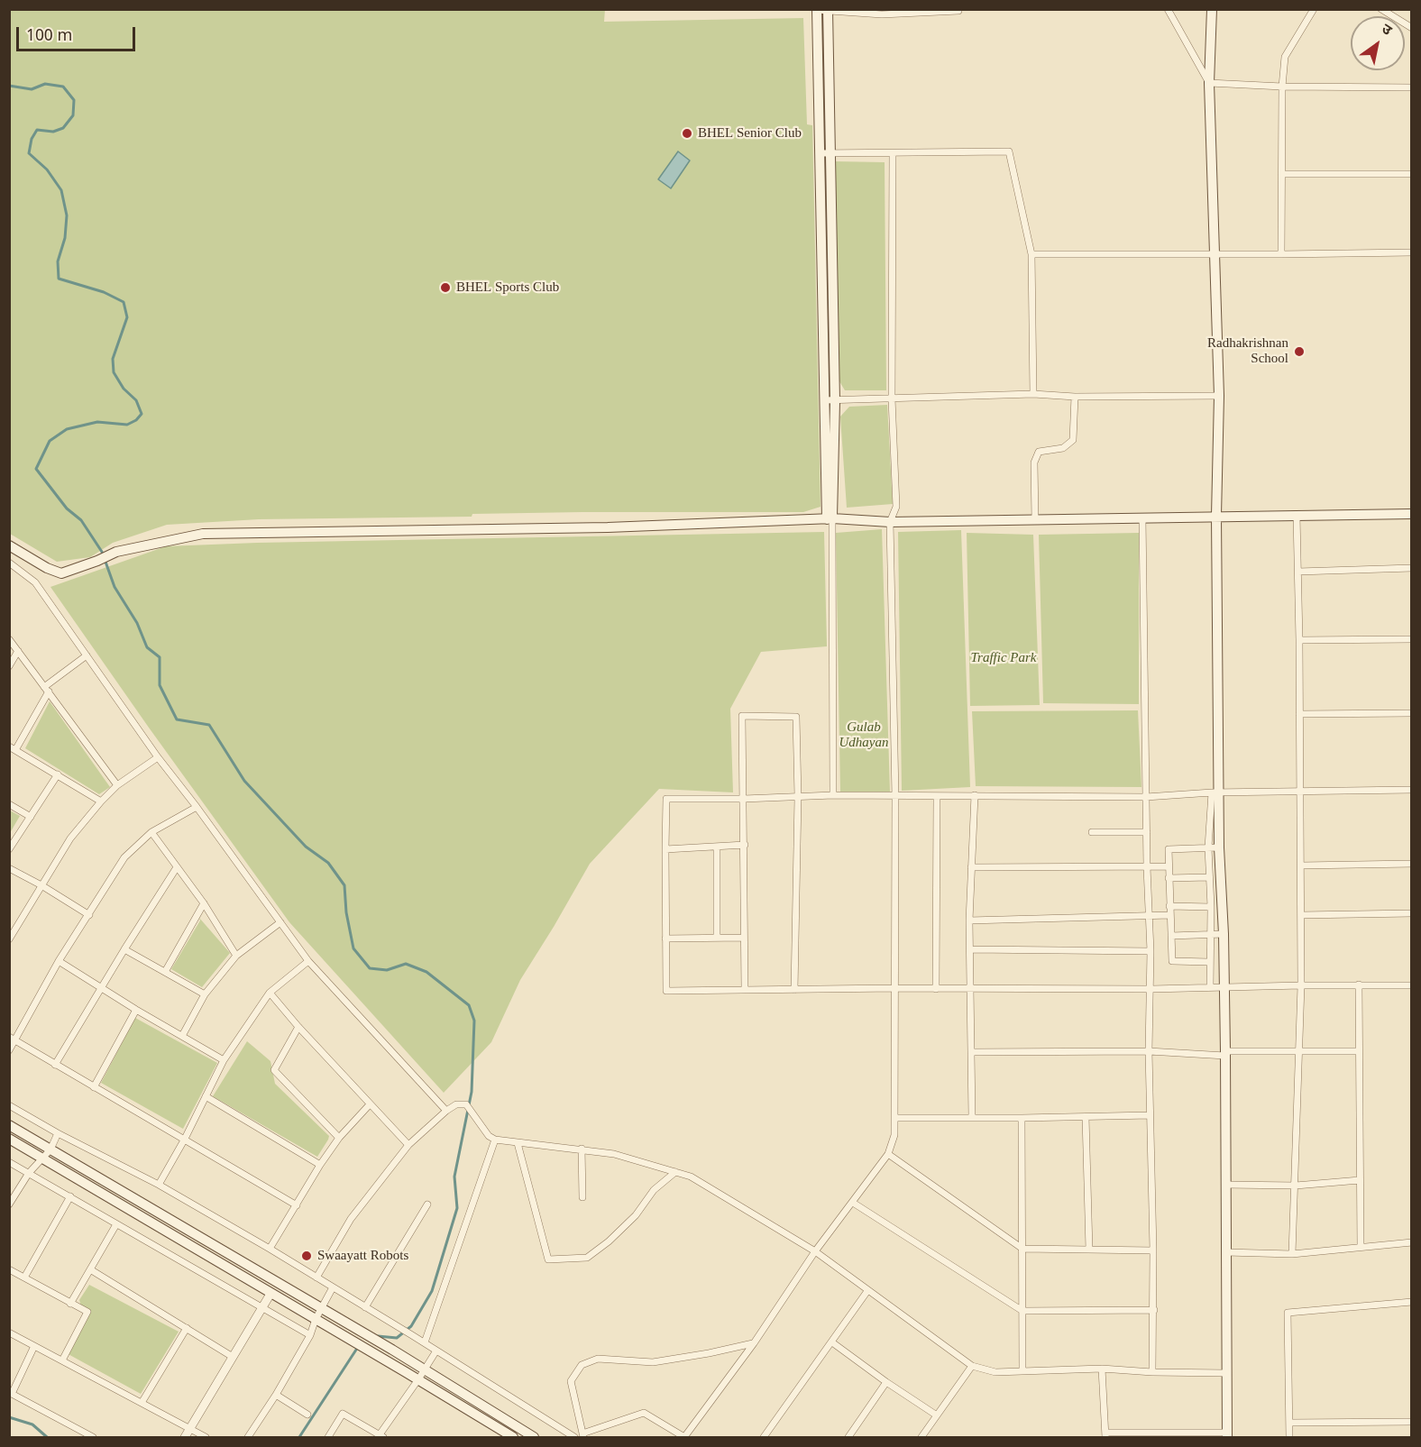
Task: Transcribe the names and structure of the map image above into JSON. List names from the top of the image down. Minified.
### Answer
{"parks":["Traffic Park","Gulab Udhayan"],"places":["BHEL Senior Club","BHEL Sports Club","Radhakrishnan School","Swaayatt Robots"],"scale_bar":"100 m","north":"top right"}
